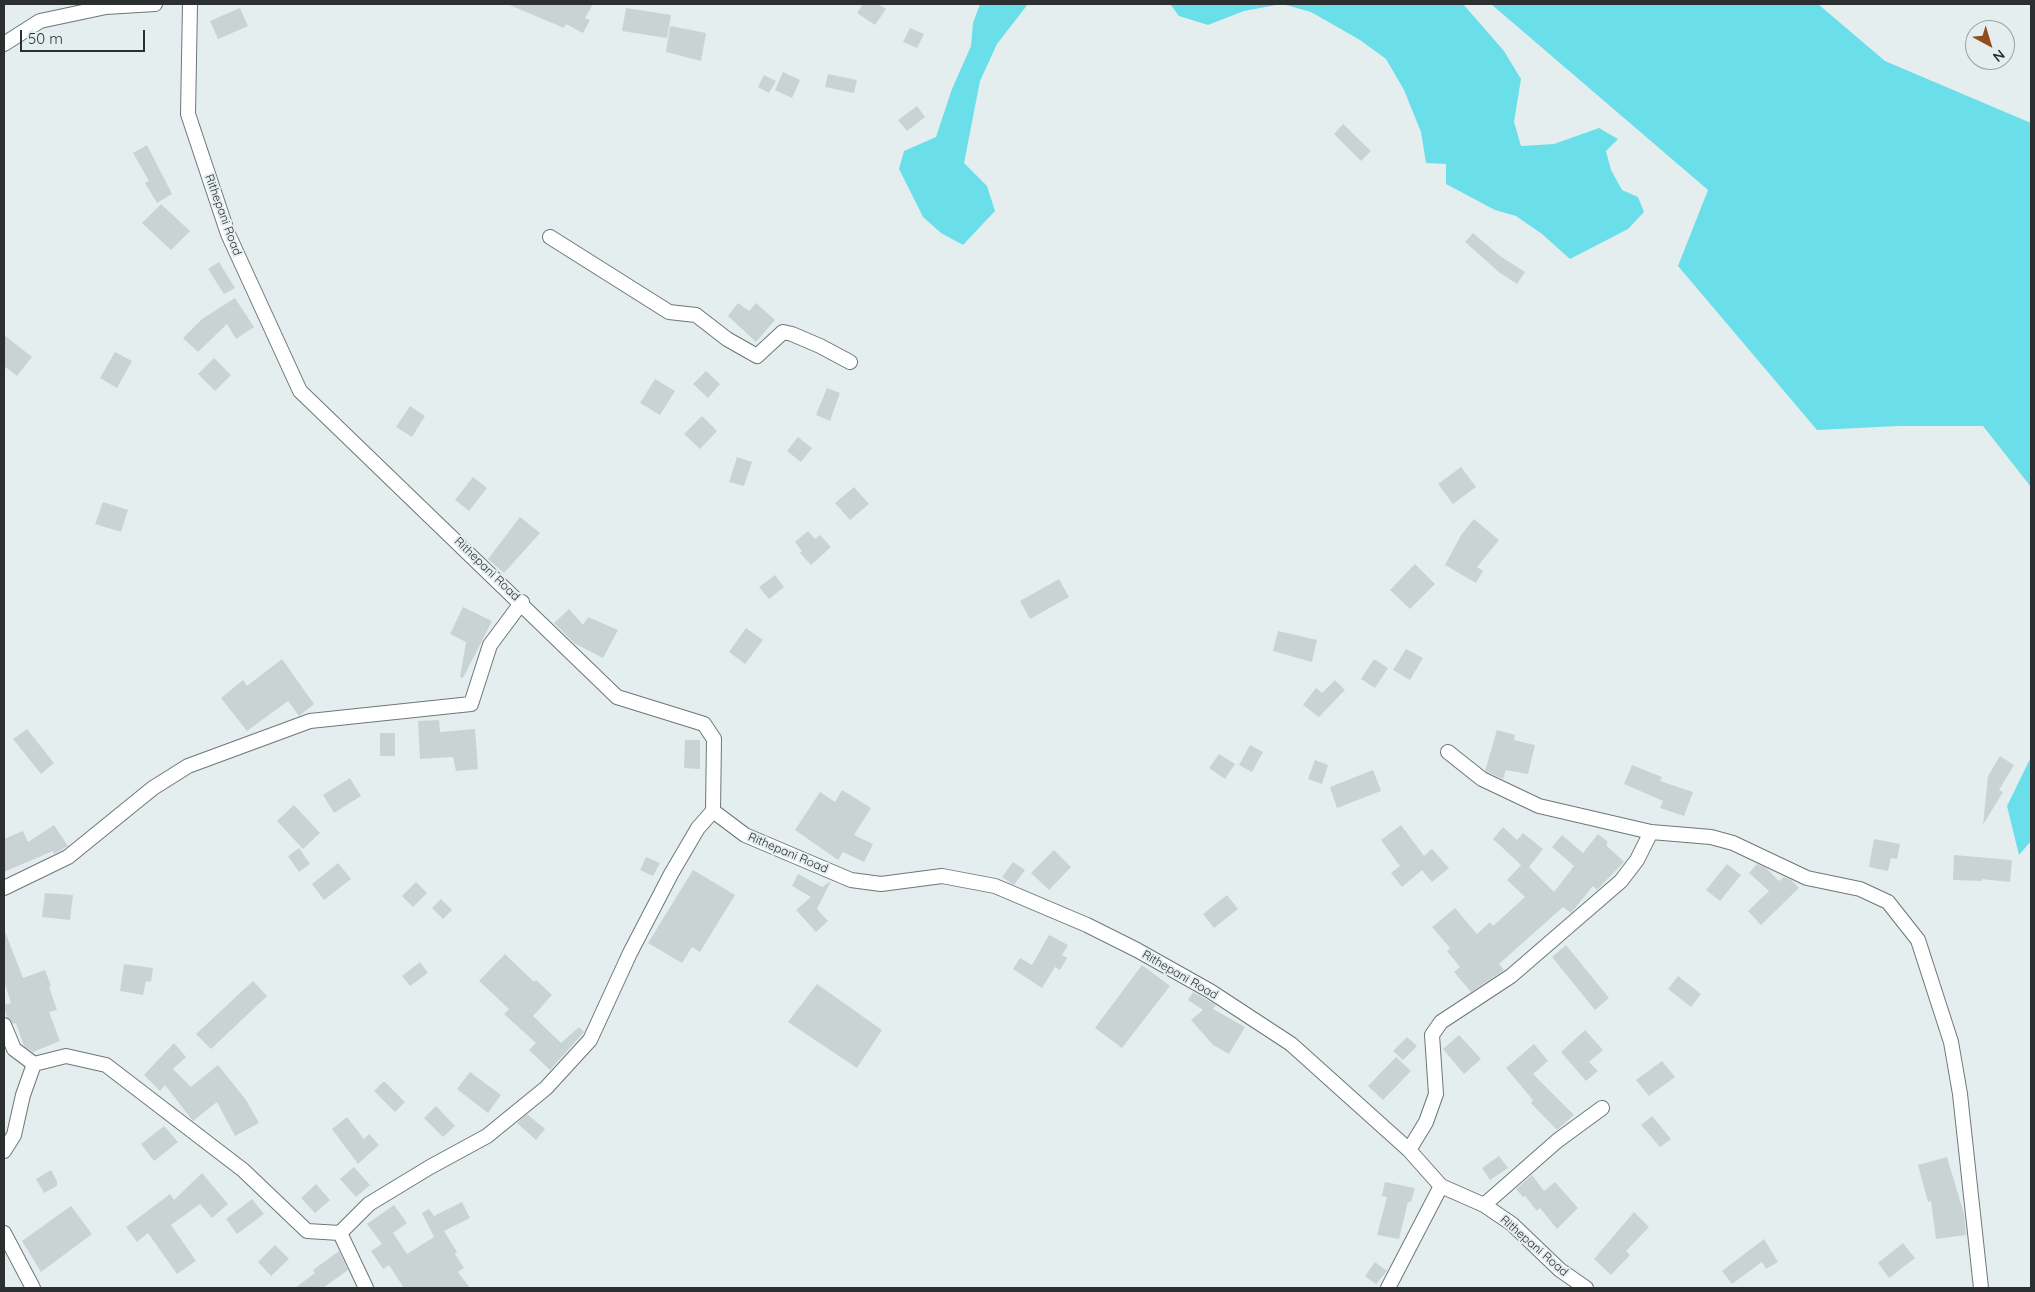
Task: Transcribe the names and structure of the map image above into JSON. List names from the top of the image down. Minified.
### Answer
{"streets":{"street":["Rithepani Road"]},"scale_bar":"50 m","north":"bottom right"}
